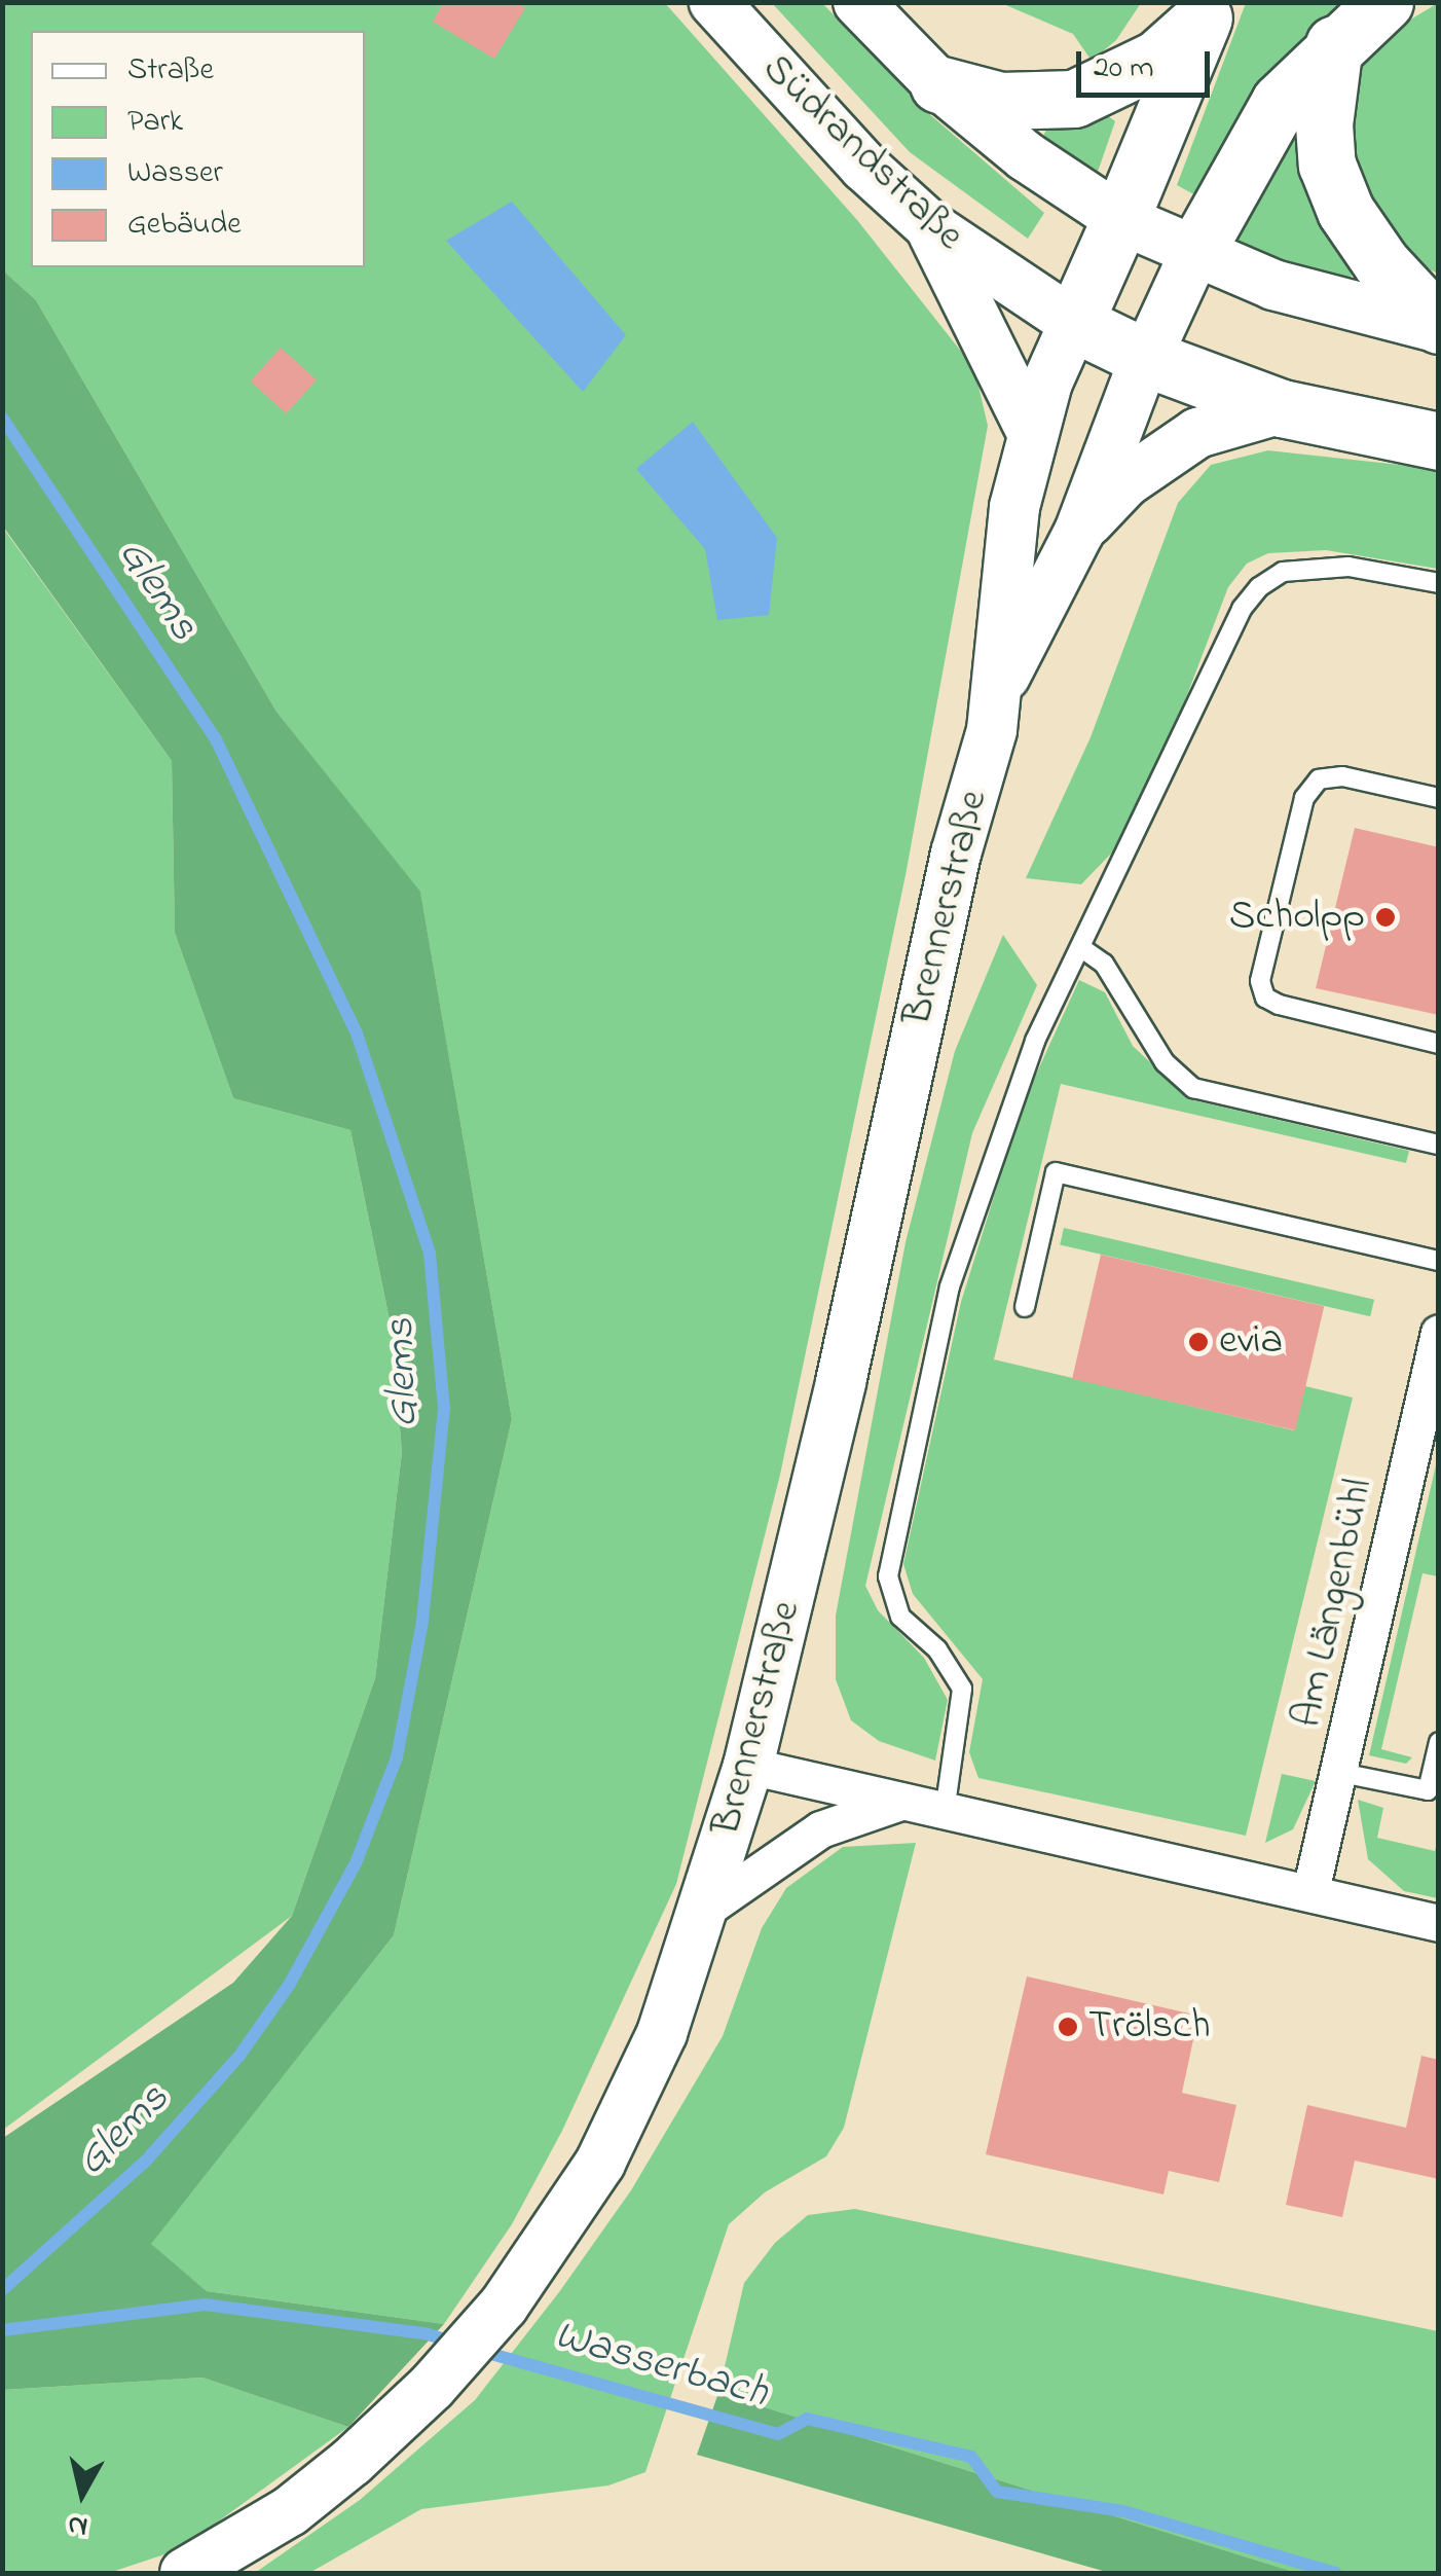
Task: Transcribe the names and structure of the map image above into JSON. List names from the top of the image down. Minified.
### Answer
{"streets":{"main road":["Südrandstraße","Brennerstraße"],"street":["Am Längenbühl"]},"crossings":[["Südrandstraße","Brennerstraße"]],"water":["Glems","Wasserbach"],"places":["Scholpp","evia","Trölsch"],"legend":["Straße","Park","Wasser","Gebäude"],"scale_bar":"20 m","north":"bottom"}
